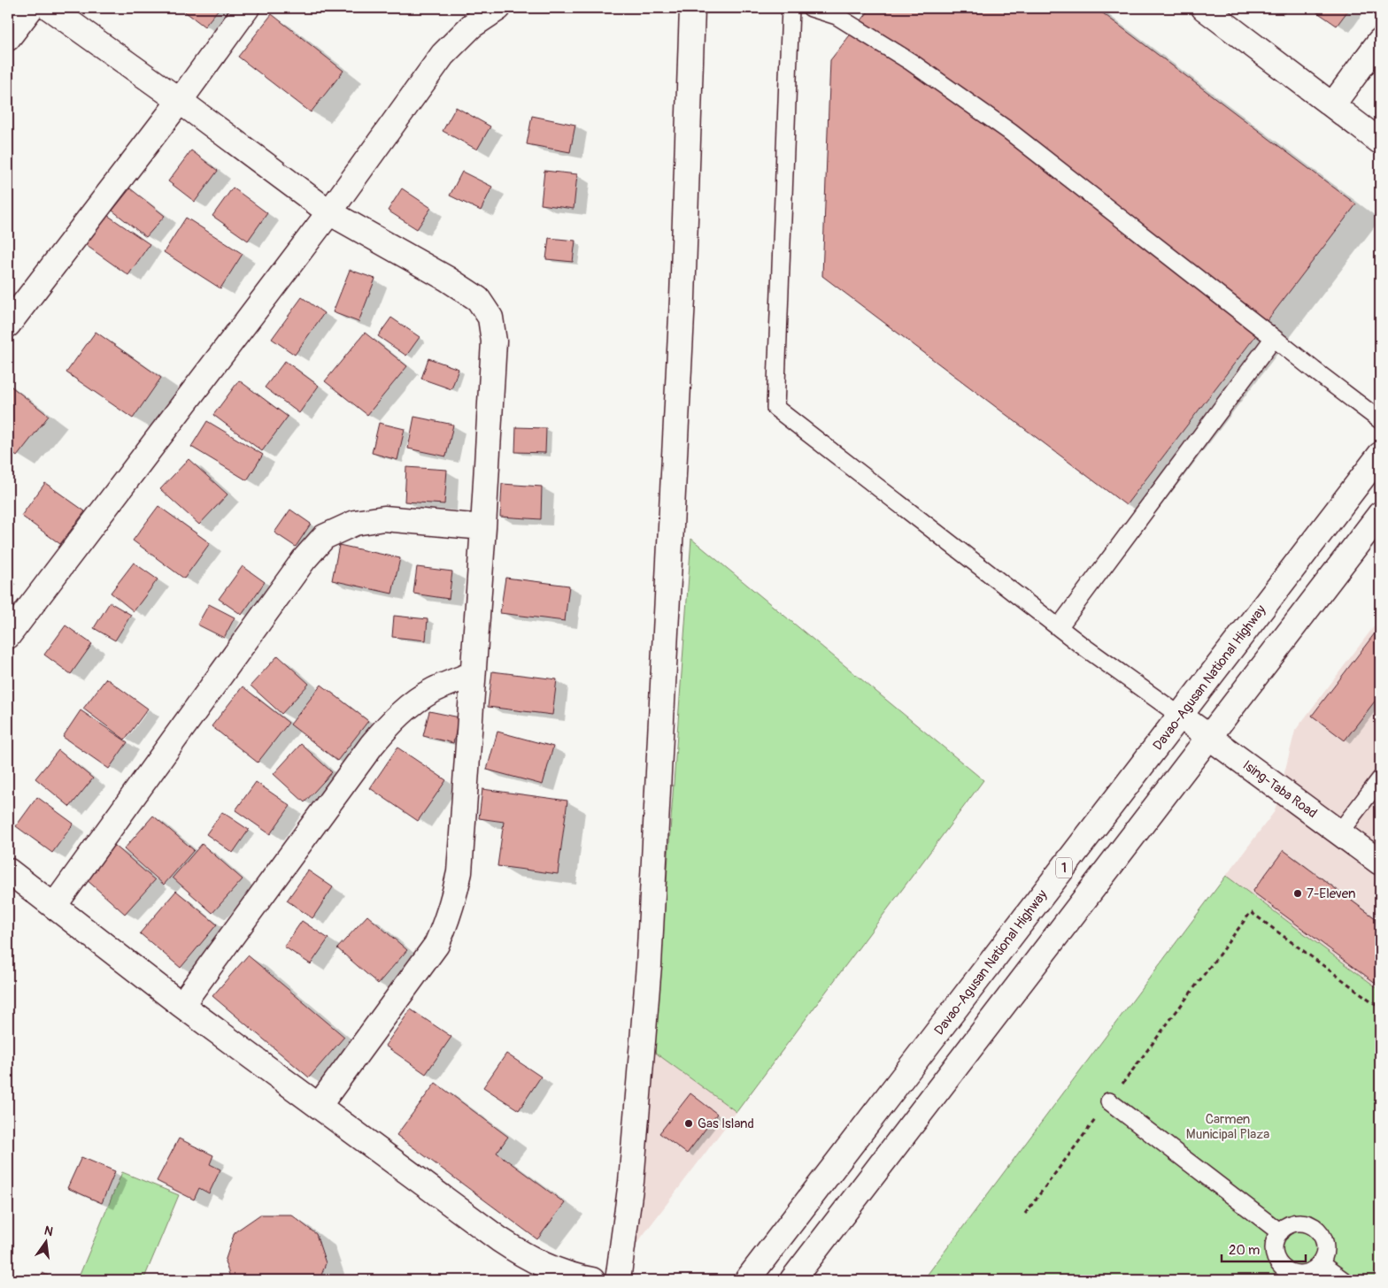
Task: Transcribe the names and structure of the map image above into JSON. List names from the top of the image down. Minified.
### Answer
{"streets":{"main road":["Davao-Agusan National Highway","Ising-Taba Road","1"]},"crossings":[["Davao-Agusan National Highway","Ising-Taba Road"]],"parks":["Carmen Municipal Plaza"],"places":["7-Eleven","Gas Island"],"scale_bar":"20 m","north":"top"}
